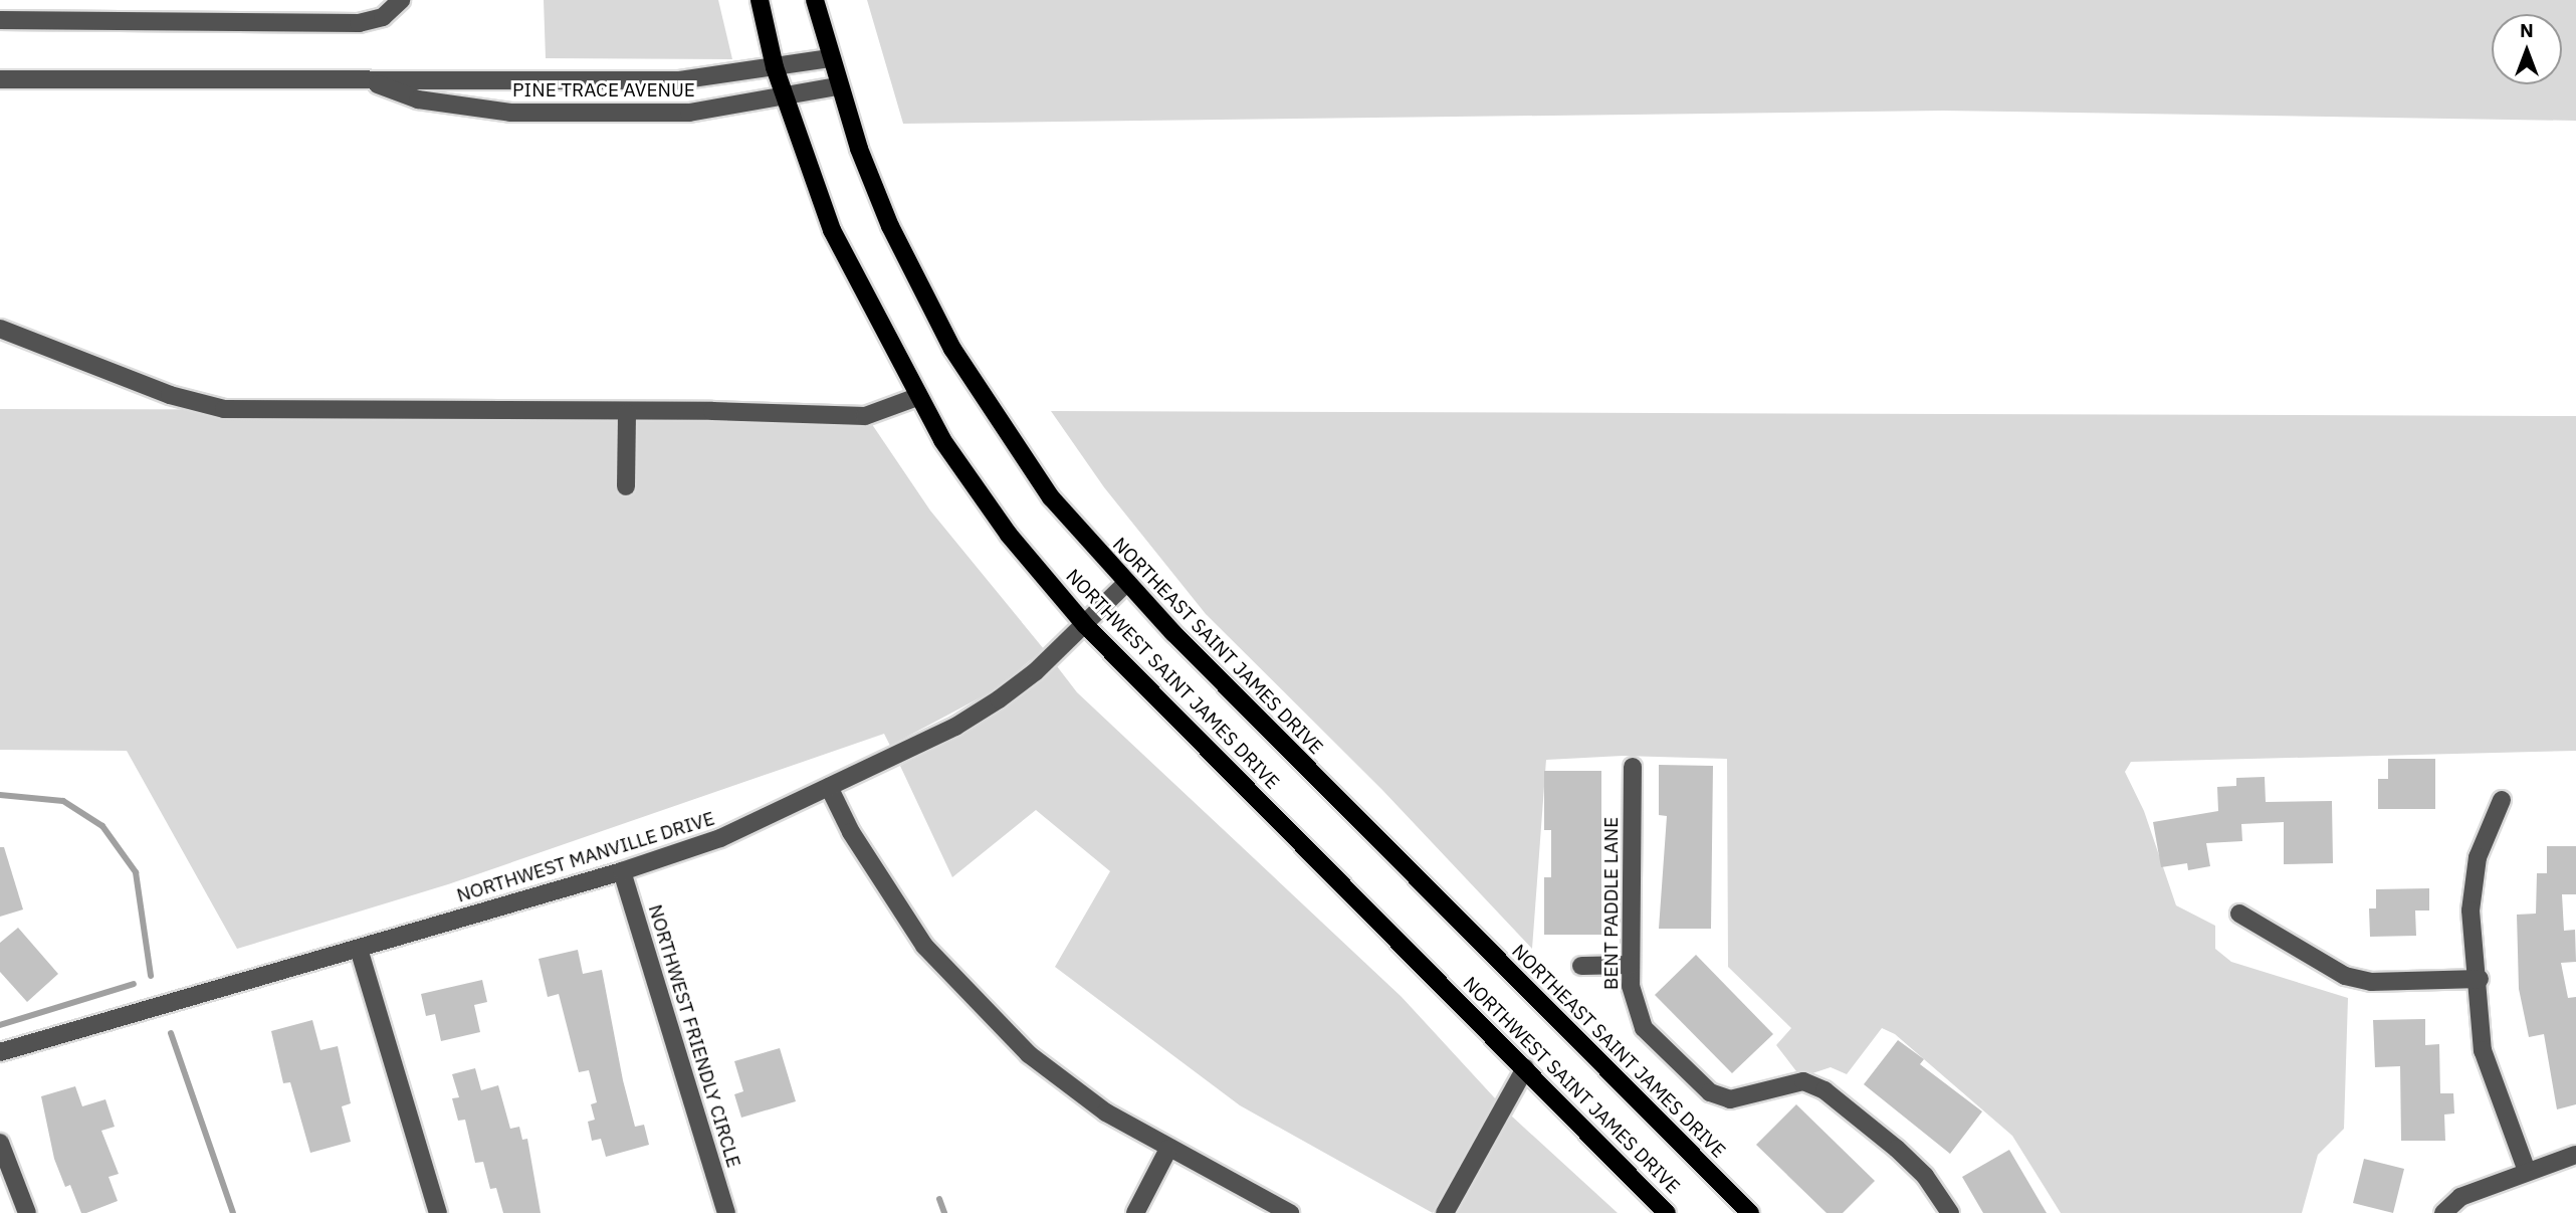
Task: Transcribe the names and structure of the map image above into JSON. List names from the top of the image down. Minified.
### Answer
{"streets":{"main road":["NORTHEAST SAINT JAMES DRIVE","NORTHWEST SAINT JAMES DRIVE"],"street":["PINE TRACE AVENUE","NORTHWEST MANVILLE DRIVE","BENT PADDLE LANE","NORTHWEST FRIENDLY CIRCLE"]},"crossings":[["PINE TRACE AVENUE","NORTHEAST SAINT JAMES DRIVE"],["PINE TRACE AVENUE","NORTHWEST SAINT JAMES DRIVE"],["NORTHEAST SAINT JAMES DRIVE","NORTHWEST MANVILLE DRIVE"],["NORTHWEST SAINT JAMES DRIVE","NORTHWEST MANVILLE DRIVE"],["NORTHWEST MANVILLE DRIVE","NORTHWEST FRIENDLY CIRCLE"]],"north":"top"}
